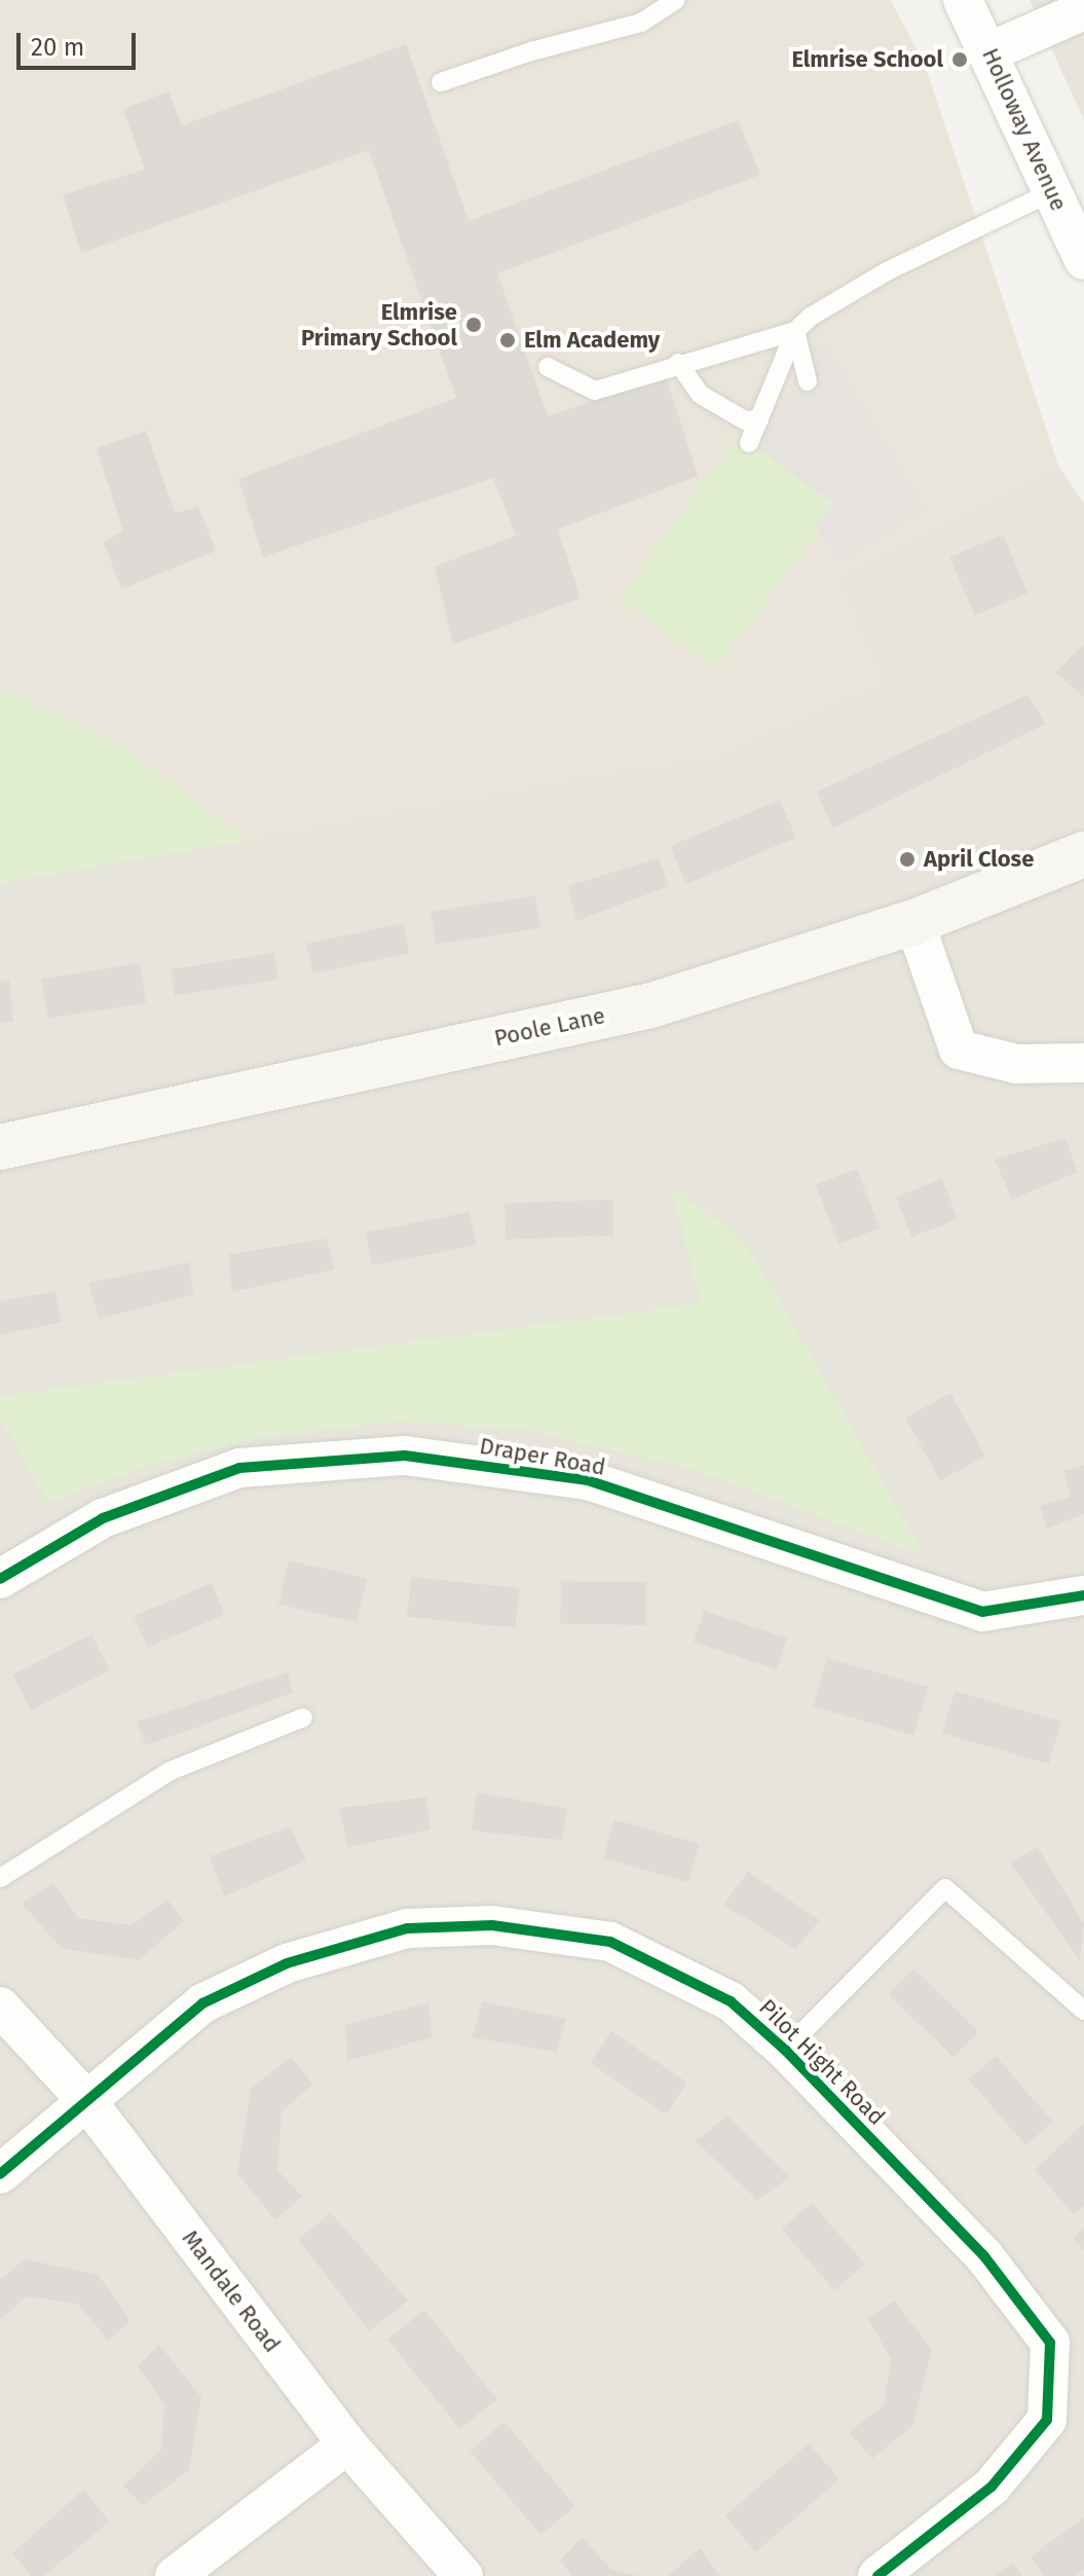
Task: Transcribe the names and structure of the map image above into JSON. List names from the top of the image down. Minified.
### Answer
{"streets":{"street":["Holloway Avenue","Poole Lane","Draper Road","Pilot Hight Road","Mandale Road"]},"crossings":[["Pilot Hight Road","Mandale Road"]],"places":["Elmrise School","Elmrise Primary School","Elm Academy","April Close"],"scale_bar":"20 m"}
